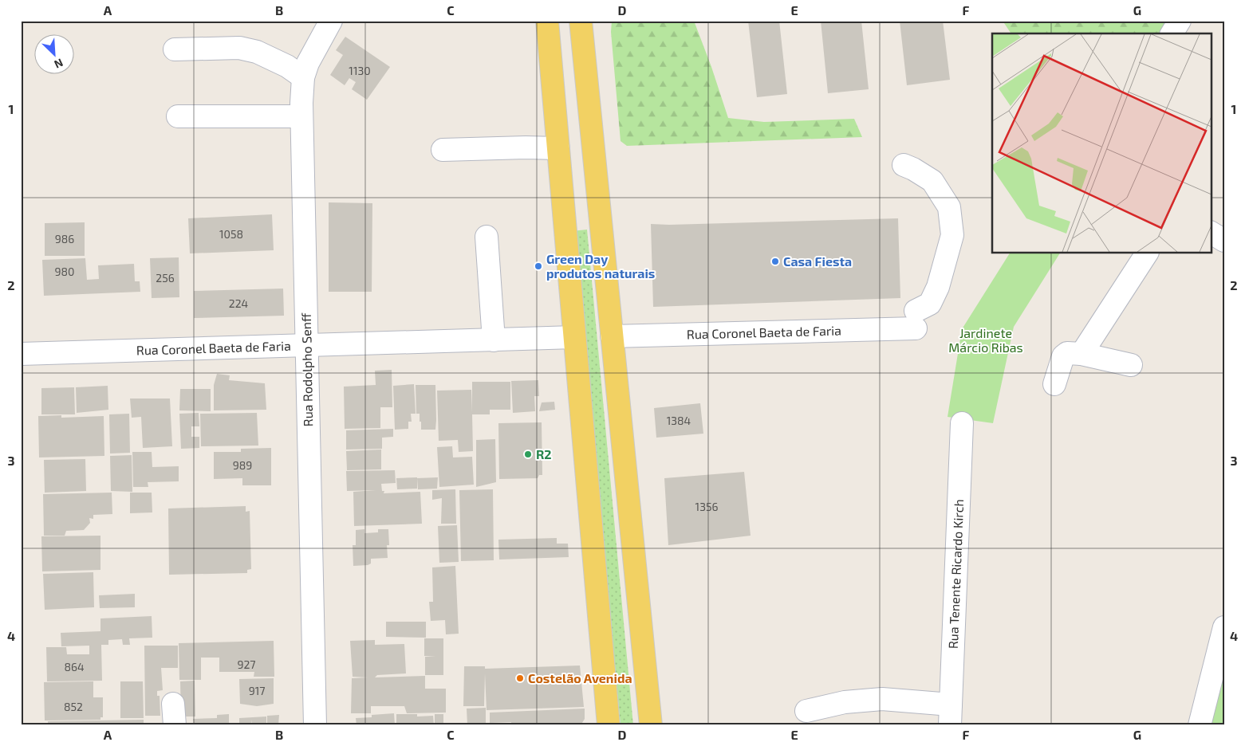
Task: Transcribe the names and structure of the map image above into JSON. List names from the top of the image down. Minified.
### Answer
{"streets":{"street":["Rua Coronel Baeta de Faria","Rua Rodolpho Senff","Rua Tenente Ricardo Kirch"]},"crossings":[["Rua Coronel Baeta de Faria","Rua Rodolpho Senff"]],"parks":["Jardinete Márcio Ribas"],"places":["Casa Fiesta","Green Day produtos naturais","R2","Costelão Avenida"],"house_numbers":["1130","1058","986","980","256","224","1384","989","1356","927","864","917","852"],"north":"bottom right","grid":{"columns":["A","B","C","D","E","F","G"],"rows":["1","2","3","4"]}}
